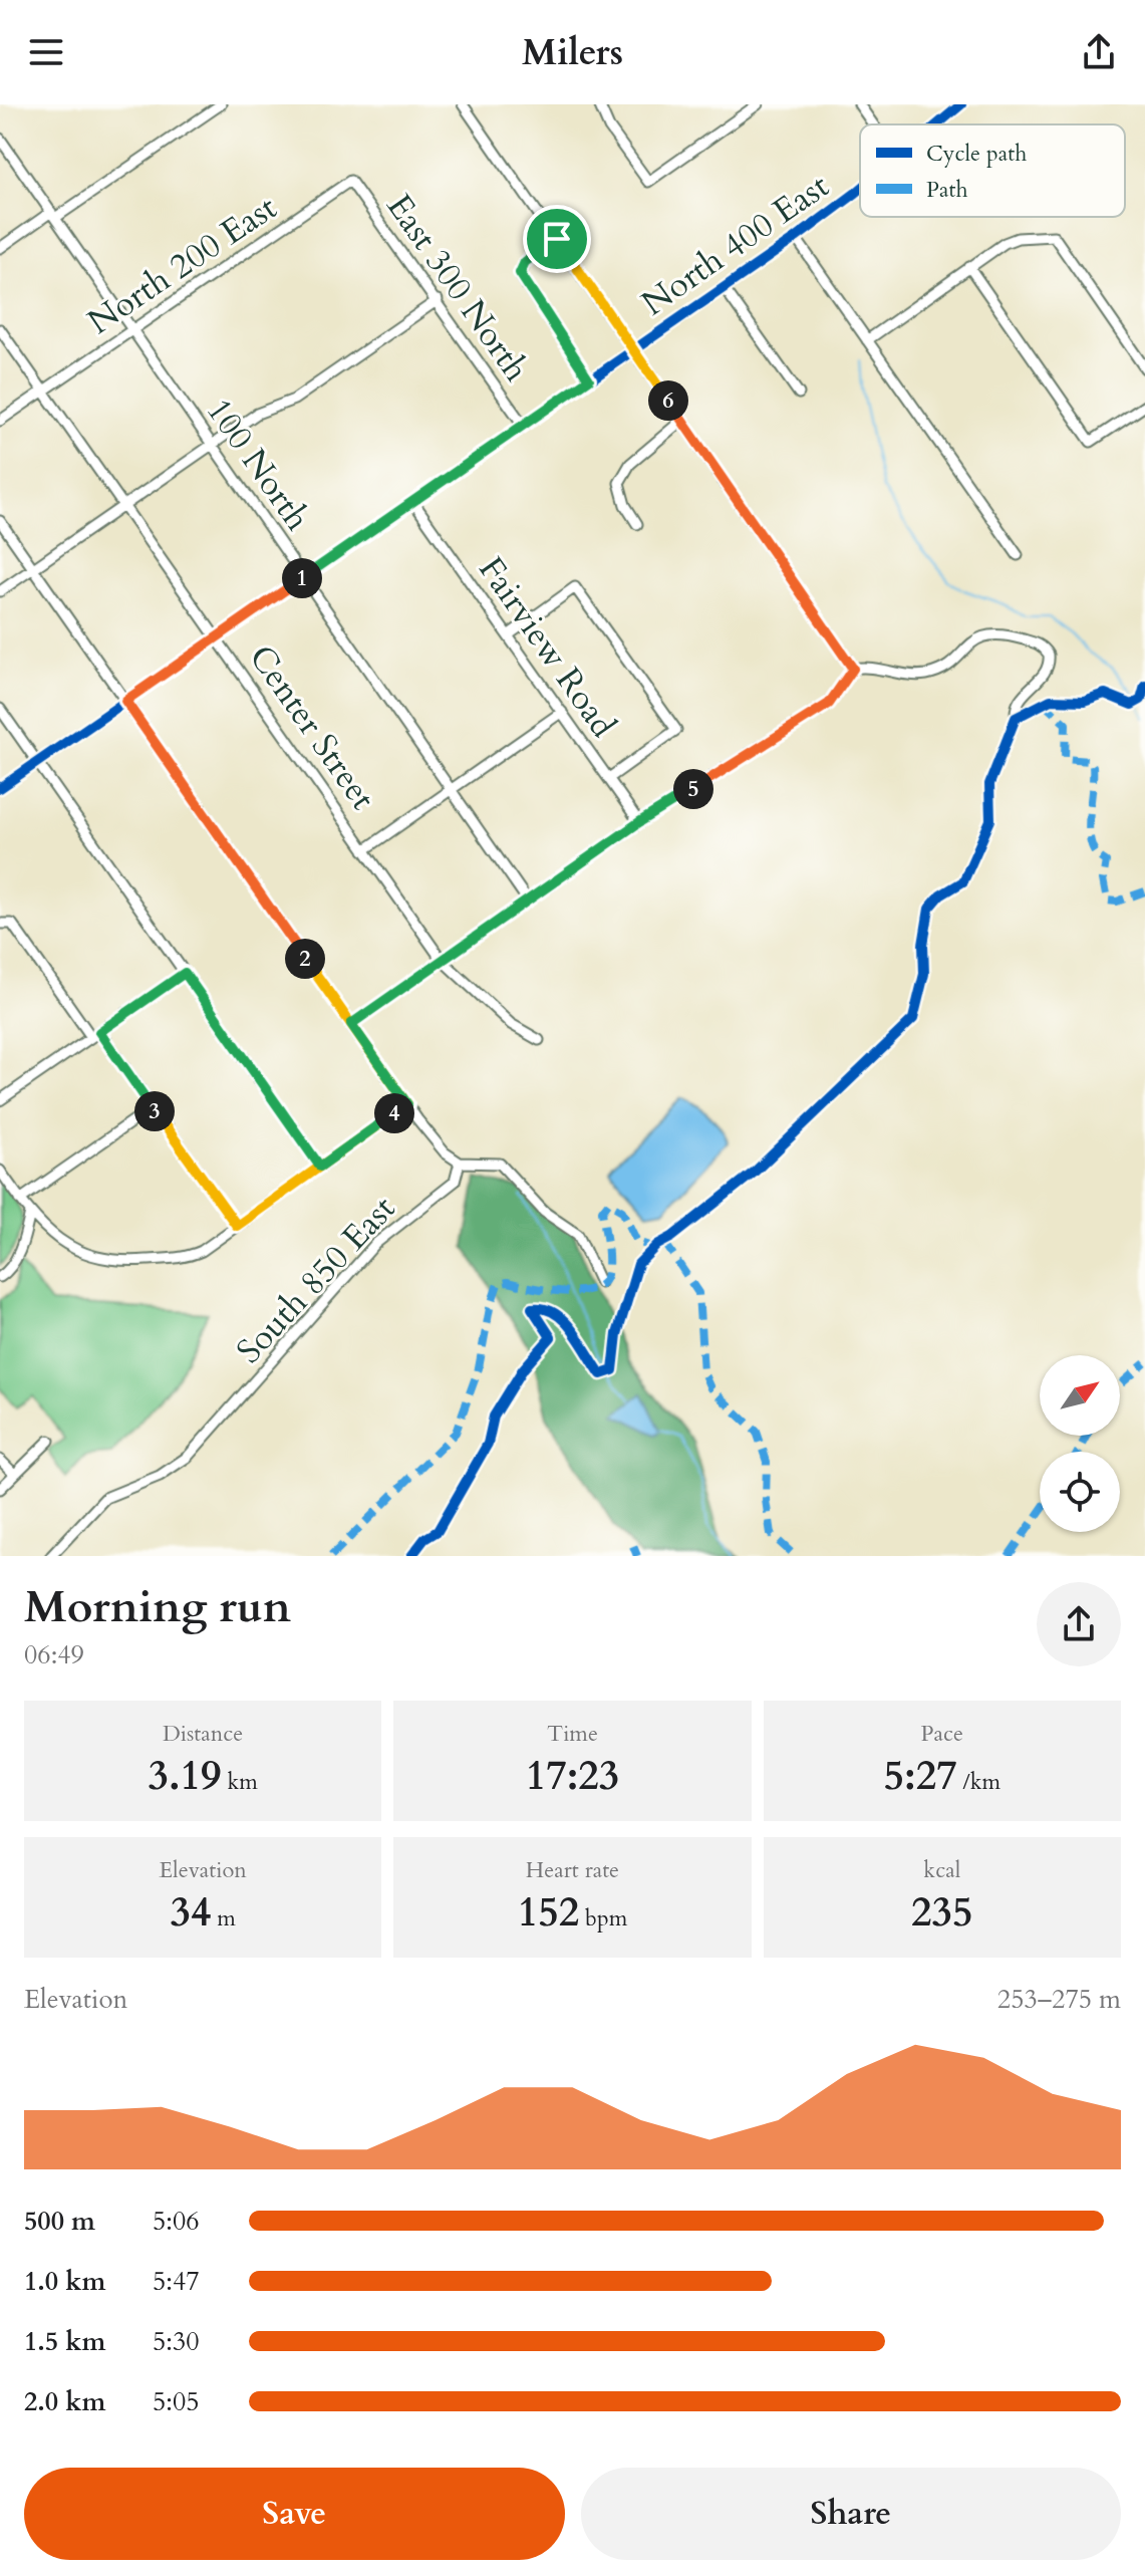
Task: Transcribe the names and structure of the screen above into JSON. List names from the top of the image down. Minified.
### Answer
{"streets":{"street":["North 400 East","North 200 East","East 300 North","100 North","Fairview Road","Center Street","South 850 East"]},"crossings":[["North 400 East","East 300 North"],["North 400 East","100 North"],["North 400 East","Fairview Road"],["North 400 East","Center Street"],["North 200 East","East 300 North"],["North 200 East","100 North"],["North 200 East","Center Street"]],"legend":["Cycle path","Path"],"north":"top right","page":{"header":"Milers","pins":["6","1","5","2","3","4"],"heading":["Morning run","06:49"],"stats":[["Distance","3.19 km"],["Time","17:23"],["Pace","5:27 /km"],["Elevation","34 m"],["Heart rate","152 bpm"],["kcal","235"]],"chart":["Elevation","253–275 m"],"list":[{"name":"500 m","note":"5:06"},{"name":"1.0 km","note":"5:47"},{"name":"1.5 km","note":"5:30"},{"name":"2.0 km","note":"5:05"}],"buttons":["Save","Share"]}}
